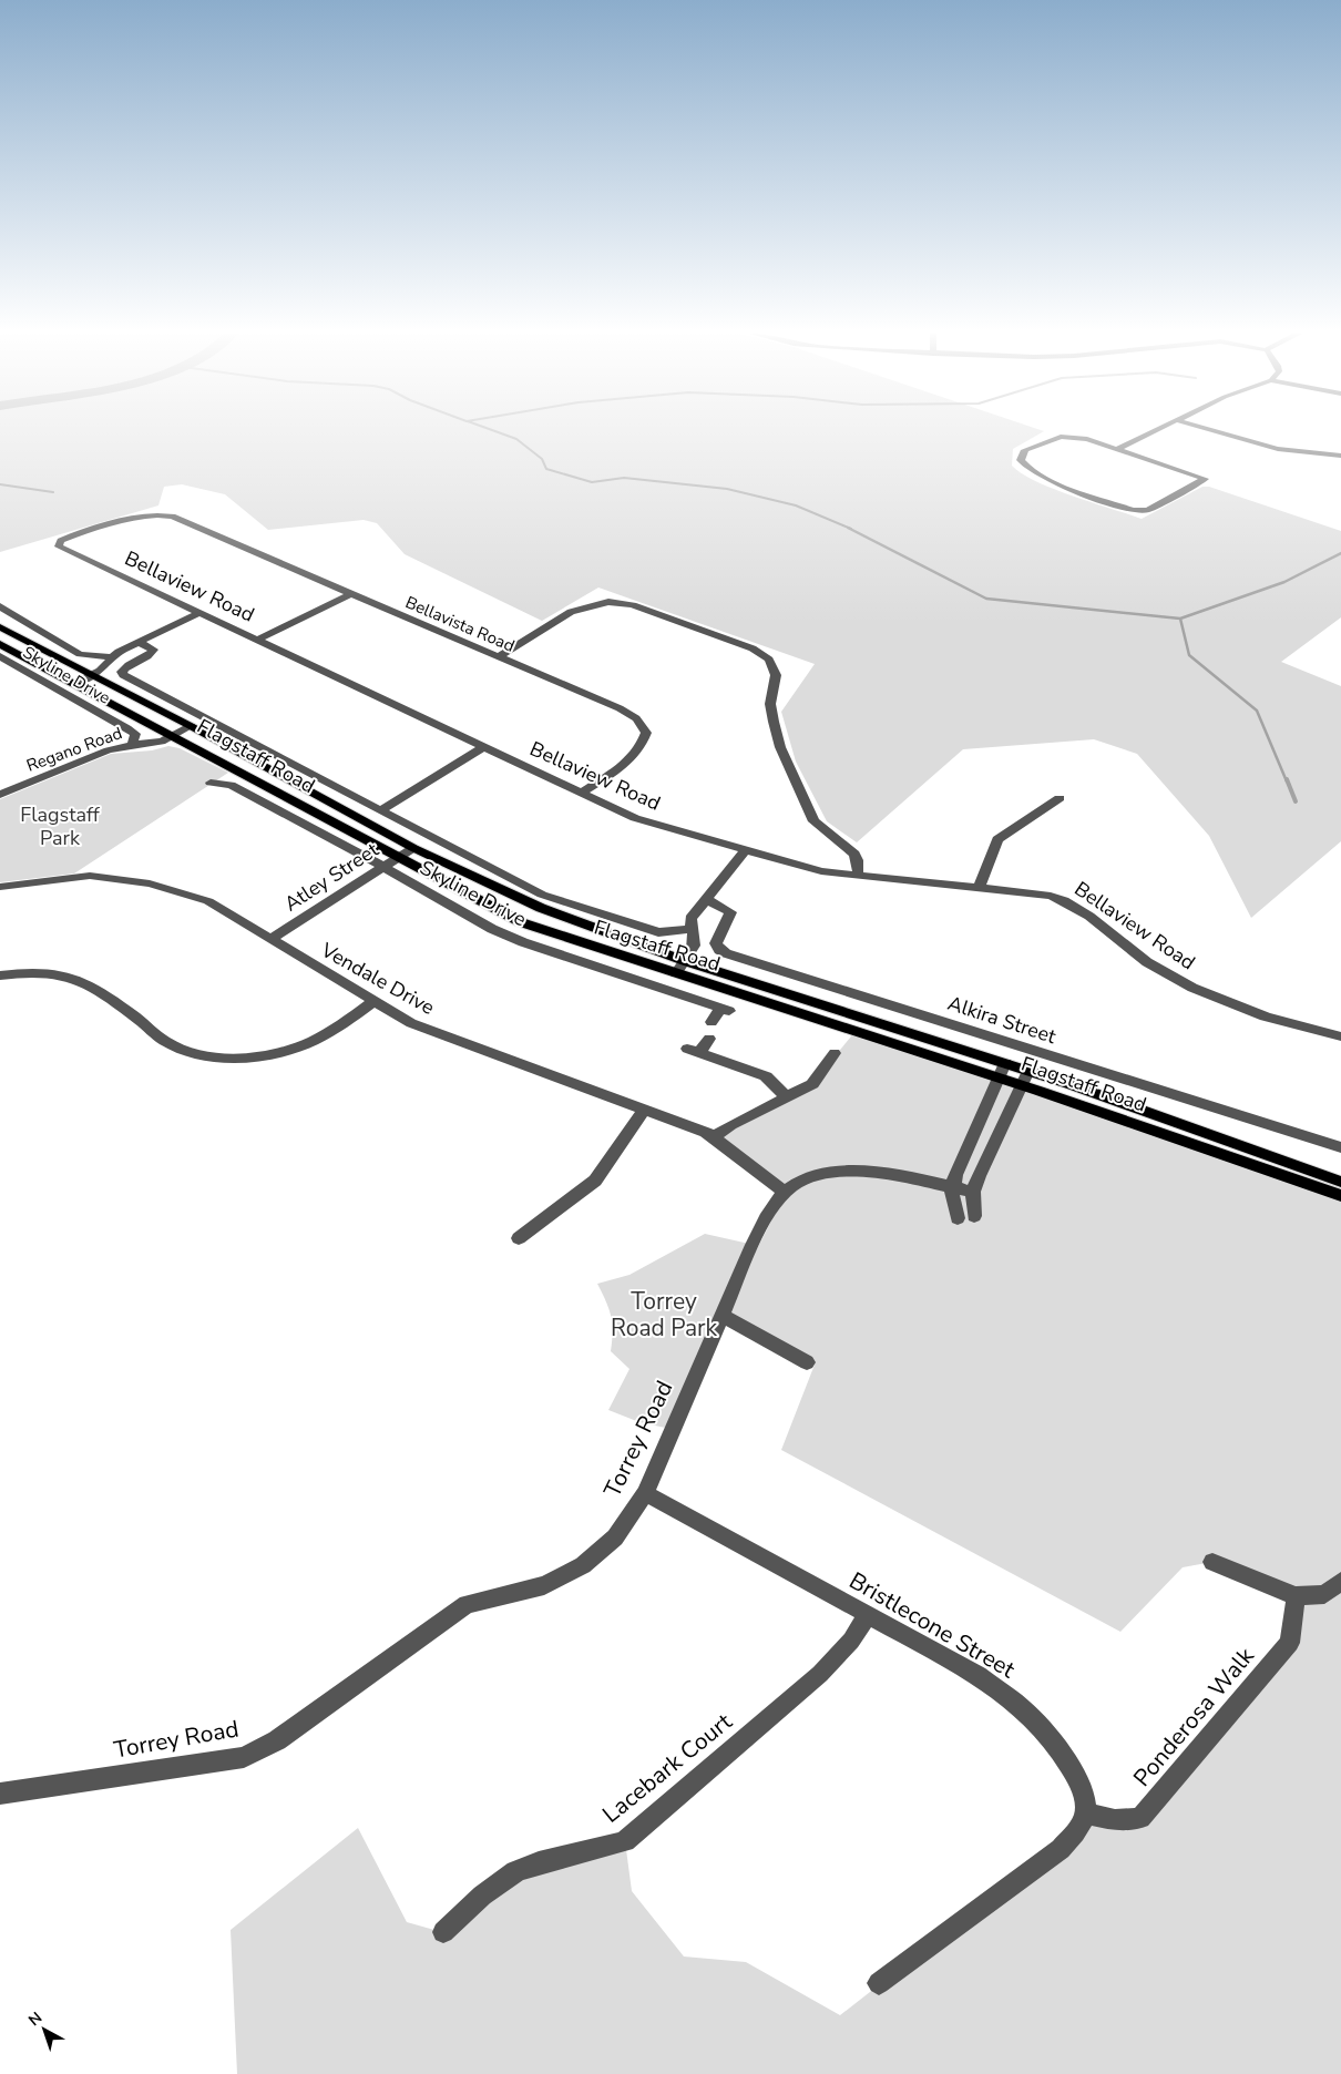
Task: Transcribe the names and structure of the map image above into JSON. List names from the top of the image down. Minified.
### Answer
{"streets":{"main road":["Flagstaff Road"],"street":["Bellaview Road","Bellavista Road","Skyline Drive","Regano Road","Atley Street","Vendale Drive","Alkira Street","Torrey Road","Bristlecone Street","Ponderosa Walk","Lacebark Court"]},"crossings":[["Bellaview Road","Bellavista Road"],["Skyline Drive","Regano Road"],["Skyline Drive","Atley Street"],["Regano Road","Flagstaff Road"],["Flagstaff Road","Atley Street"],["Atley Street","Vendale Drive"],["Vendale Drive","Torrey Road"],["Torrey Road","Bristlecone Street"],["Bristlecone Street","Ponderosa Walk"],["Bristlecone Street","Lacebark Court"]],"parks":["Flagstaff Park","Torrey Road Park"],"north":"top left"}
